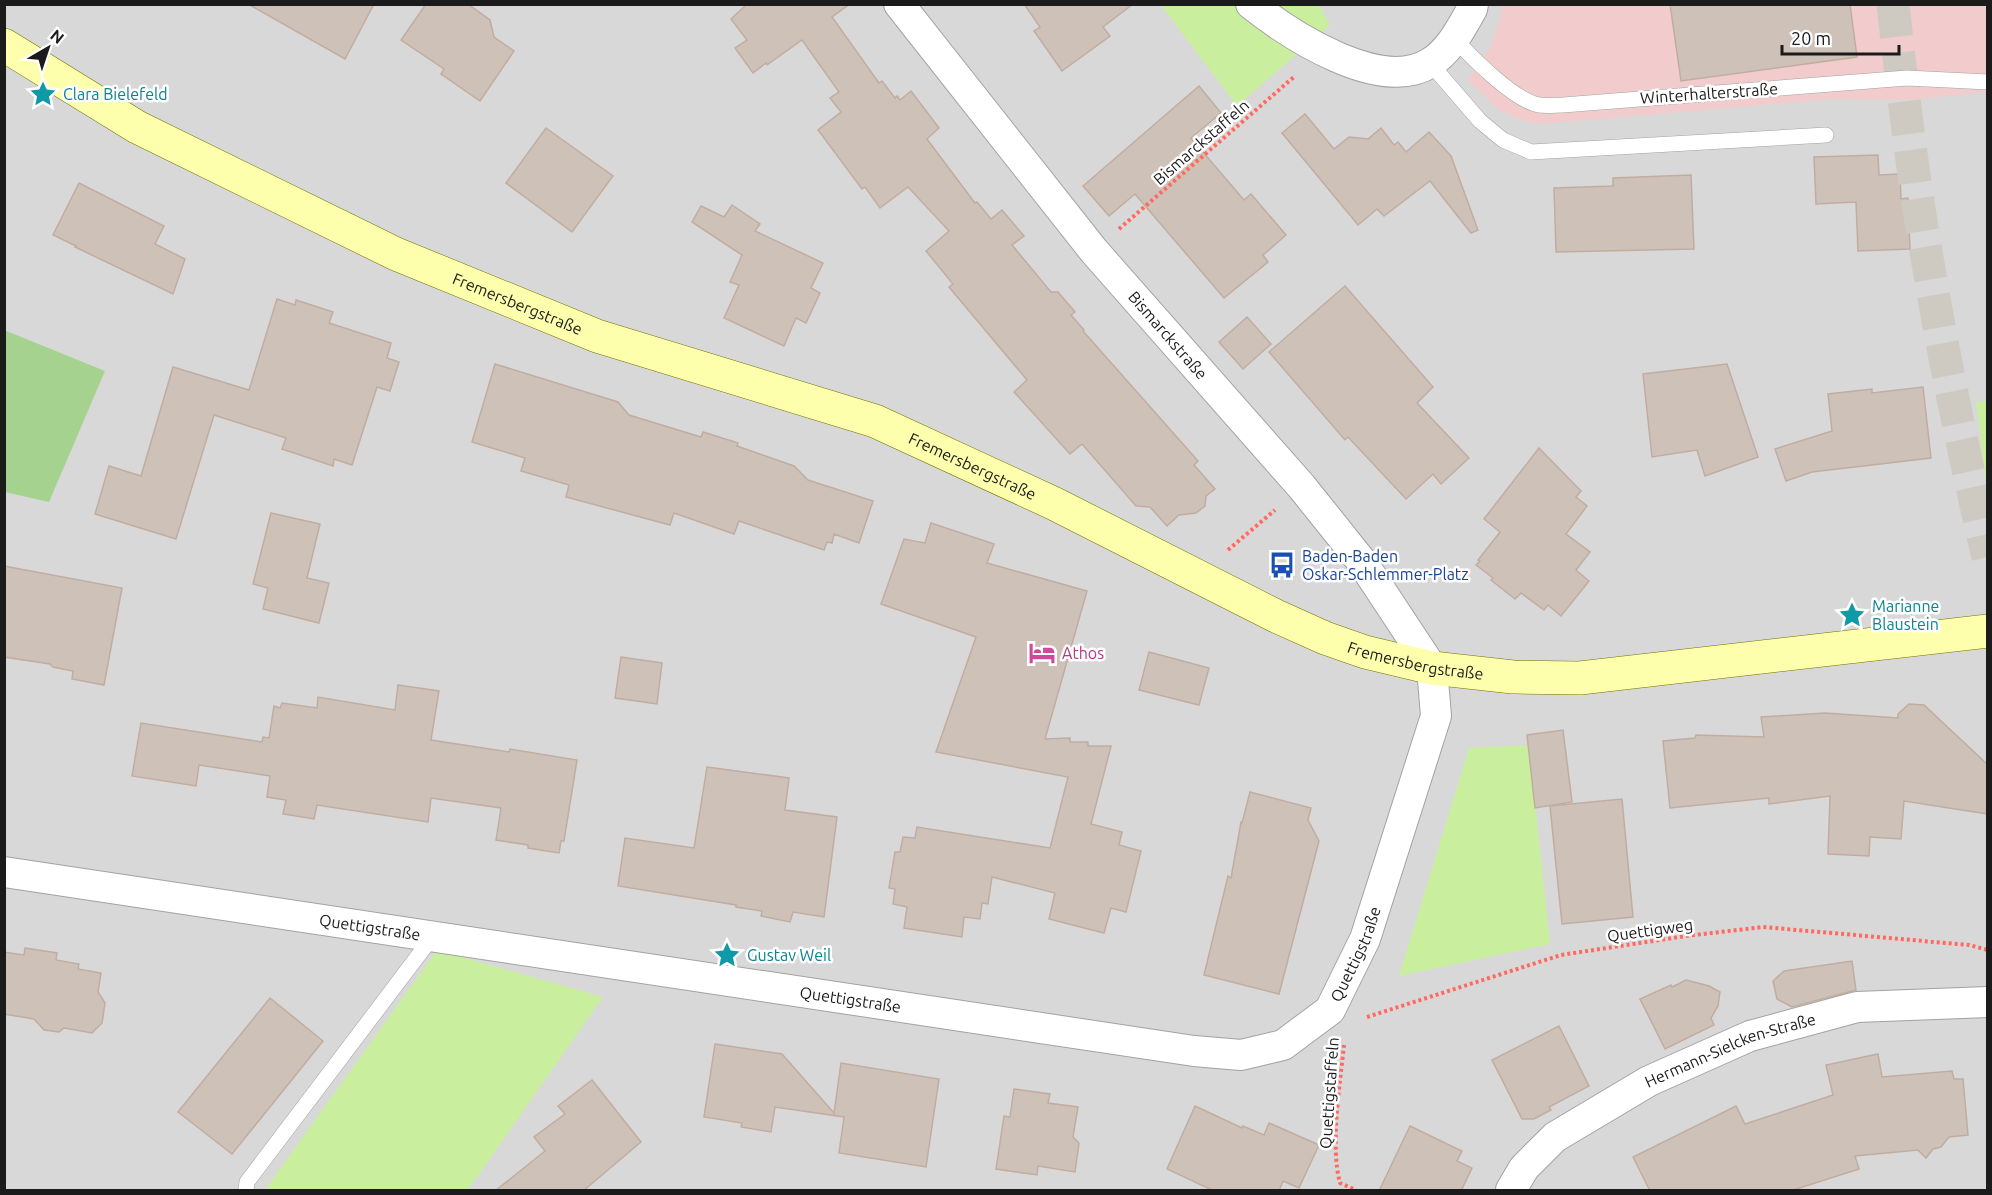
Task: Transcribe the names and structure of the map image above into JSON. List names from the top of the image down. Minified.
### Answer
{"streets":{"main road":["Fremersbergstraße"],"street":["Bismarckstraße","Quettigstraße","Hermann-Sielcken-Straße"],"lane":["Winterhalterstraße"],"path":["Bismarckstaffeln","Quettigweg","Quettigstaffeln"]},"crossings":[["Bismarckstaffeln","Bismarckstraße"],["Fremersbergstraße","Bismarckstraße"],["Fremersbergstraße","Quettigstraße"],["Bismarckstraße","Quettigstraße"],["Quettigstraße","Quettigweg"],["Quettigstraße","Quettigstaffeln"],["Quettigweg","Quettigstaffeln"]],"places":{"place":["Clara Bielefeld","Marianne Blaustein","Gustav Weil"],"bus stop":["Baden-Baden Oskar-Schlemmer-Platz"],"hotel":["Athos"]},"scale_bar":"20 m","north":"top right"}
